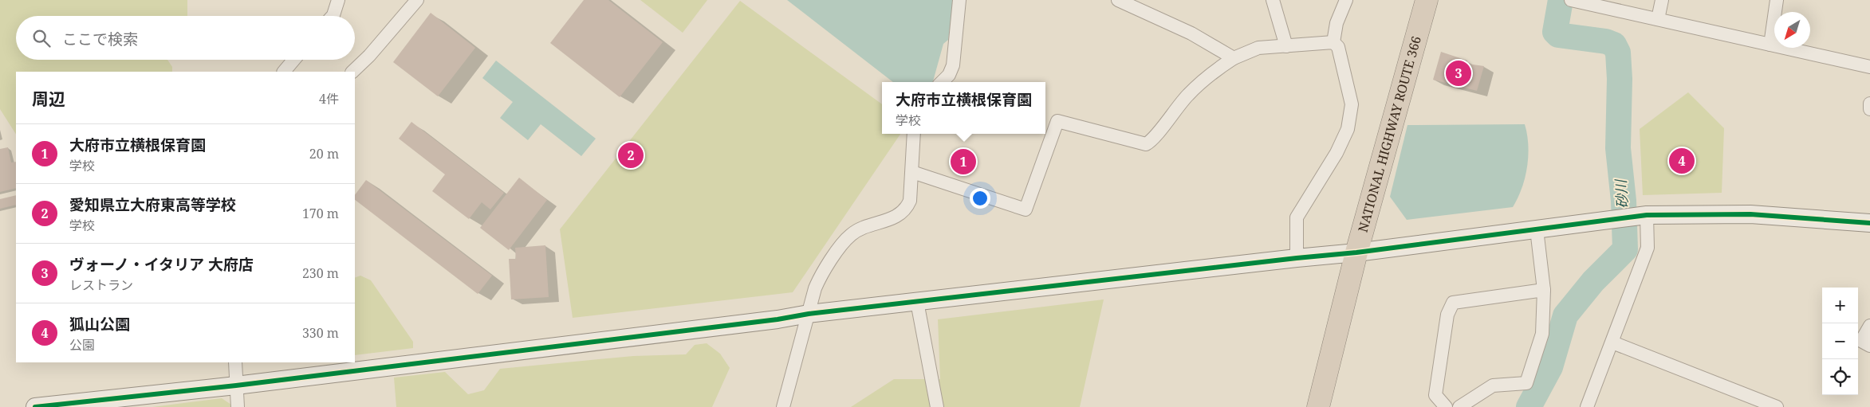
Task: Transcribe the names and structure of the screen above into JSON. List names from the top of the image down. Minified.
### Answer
{"streets":{"highway":["NATIONAL HIGHWAY ROUTE 366"]},"water":["砂川"],"north":"bottom left","page":{"search":"ここで検索","pins":["3","2","4","1"],"heading":["周辺","4件"],"popup":["大府市立横根保育園","学校"],"list":[{"mark":"1","name":"大府市立横根保育園","note":"学校","value":"20 m"},{"mark":"2","name":"愛知県立大府東高等学校","note":"学校","value":"170 m"},{"mark":"3","name":"ヴォーノ・イタリア 大府店","note":"レストラン","value":"230 m"},{"mark":"4","name":"狐山公園","note":"公園","value":"330 m"}],"map_buttons":["+","−"]}}
